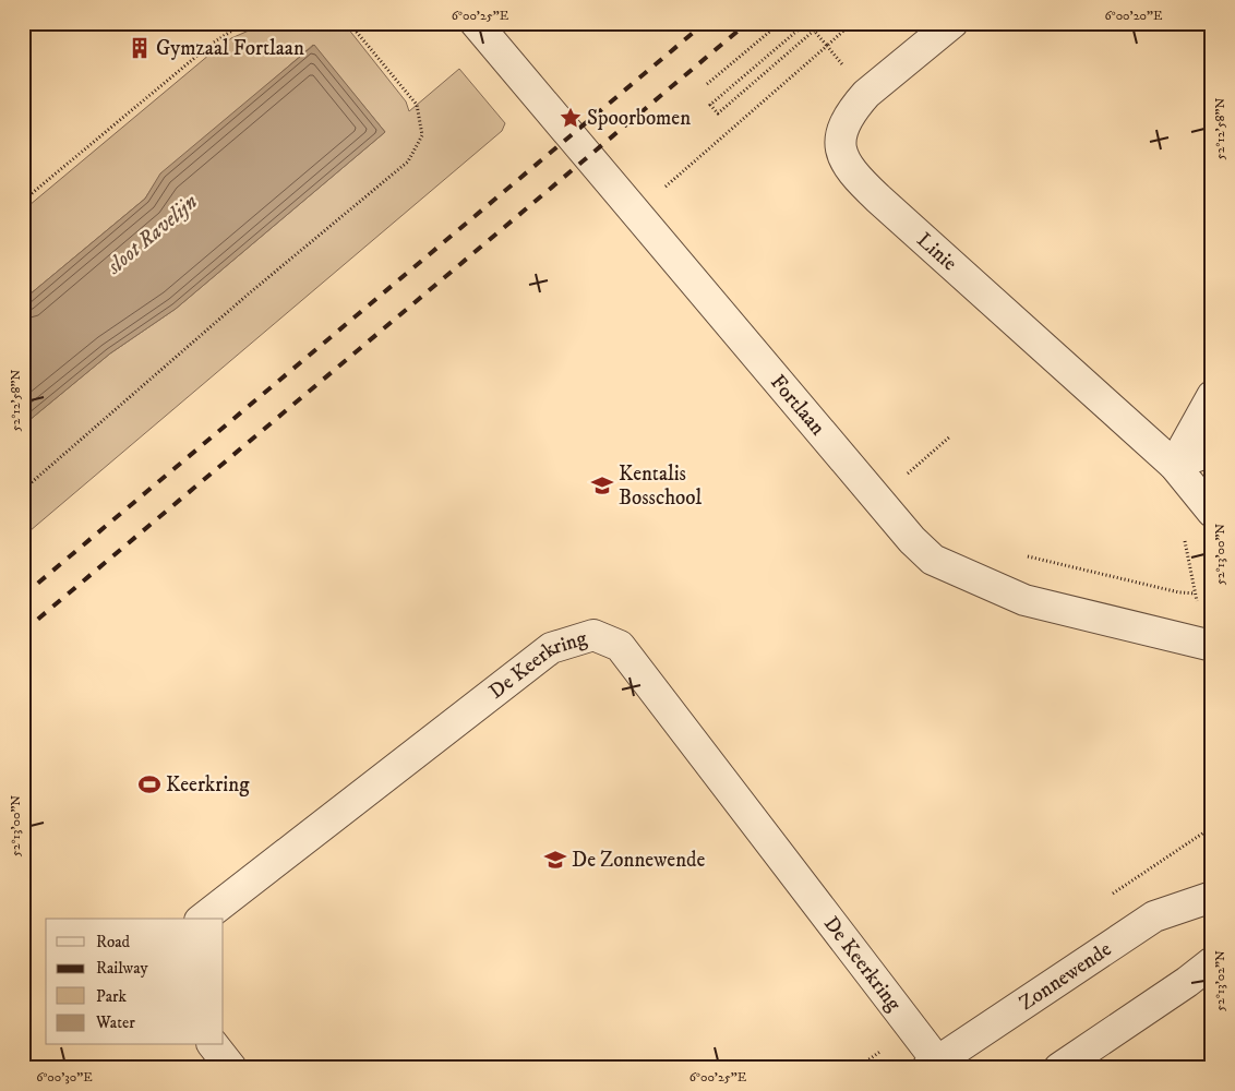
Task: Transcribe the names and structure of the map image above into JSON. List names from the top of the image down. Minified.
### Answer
{"streets":{"street":["Linie","Fortlaan","De Keerkring","Zonnewende"]},"crossings":[["De Keerkring","Zonnewende"]],"water":["sloot Ravelijn"],"places":{"building":["Gymzaal Fortlaan"],"place":["Spoorbomen"],"school or university":["Kentalis Bosschool","De Zonnewende"],"sports":["Keerkring"]},"legend":["Road","Railway","Park","Water"],"coordinates":["6°00'25\"E","6°00'20\"E","52°12'58\"N","52°13'00\"N","52°13'02\"N","6°00'30\"E"]}
